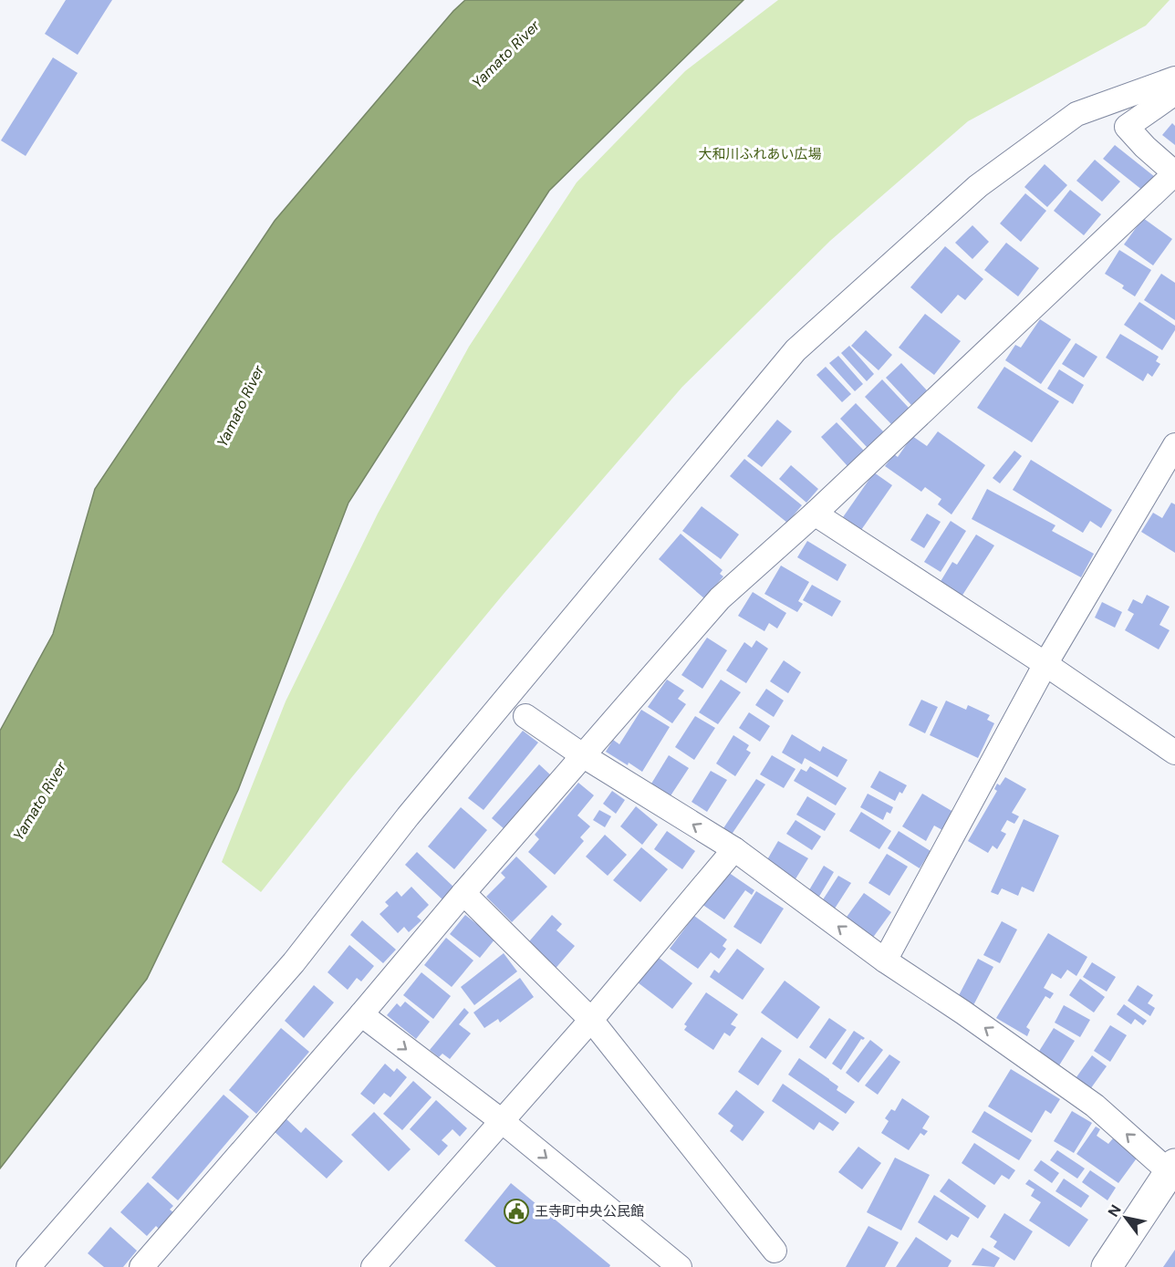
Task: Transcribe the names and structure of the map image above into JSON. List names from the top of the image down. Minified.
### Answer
{"water":["Yamato River"],"parks":["大和川ふれあい広場"],"places":{"public building":["王寺町中央公民館"]},"north":"top left"}
